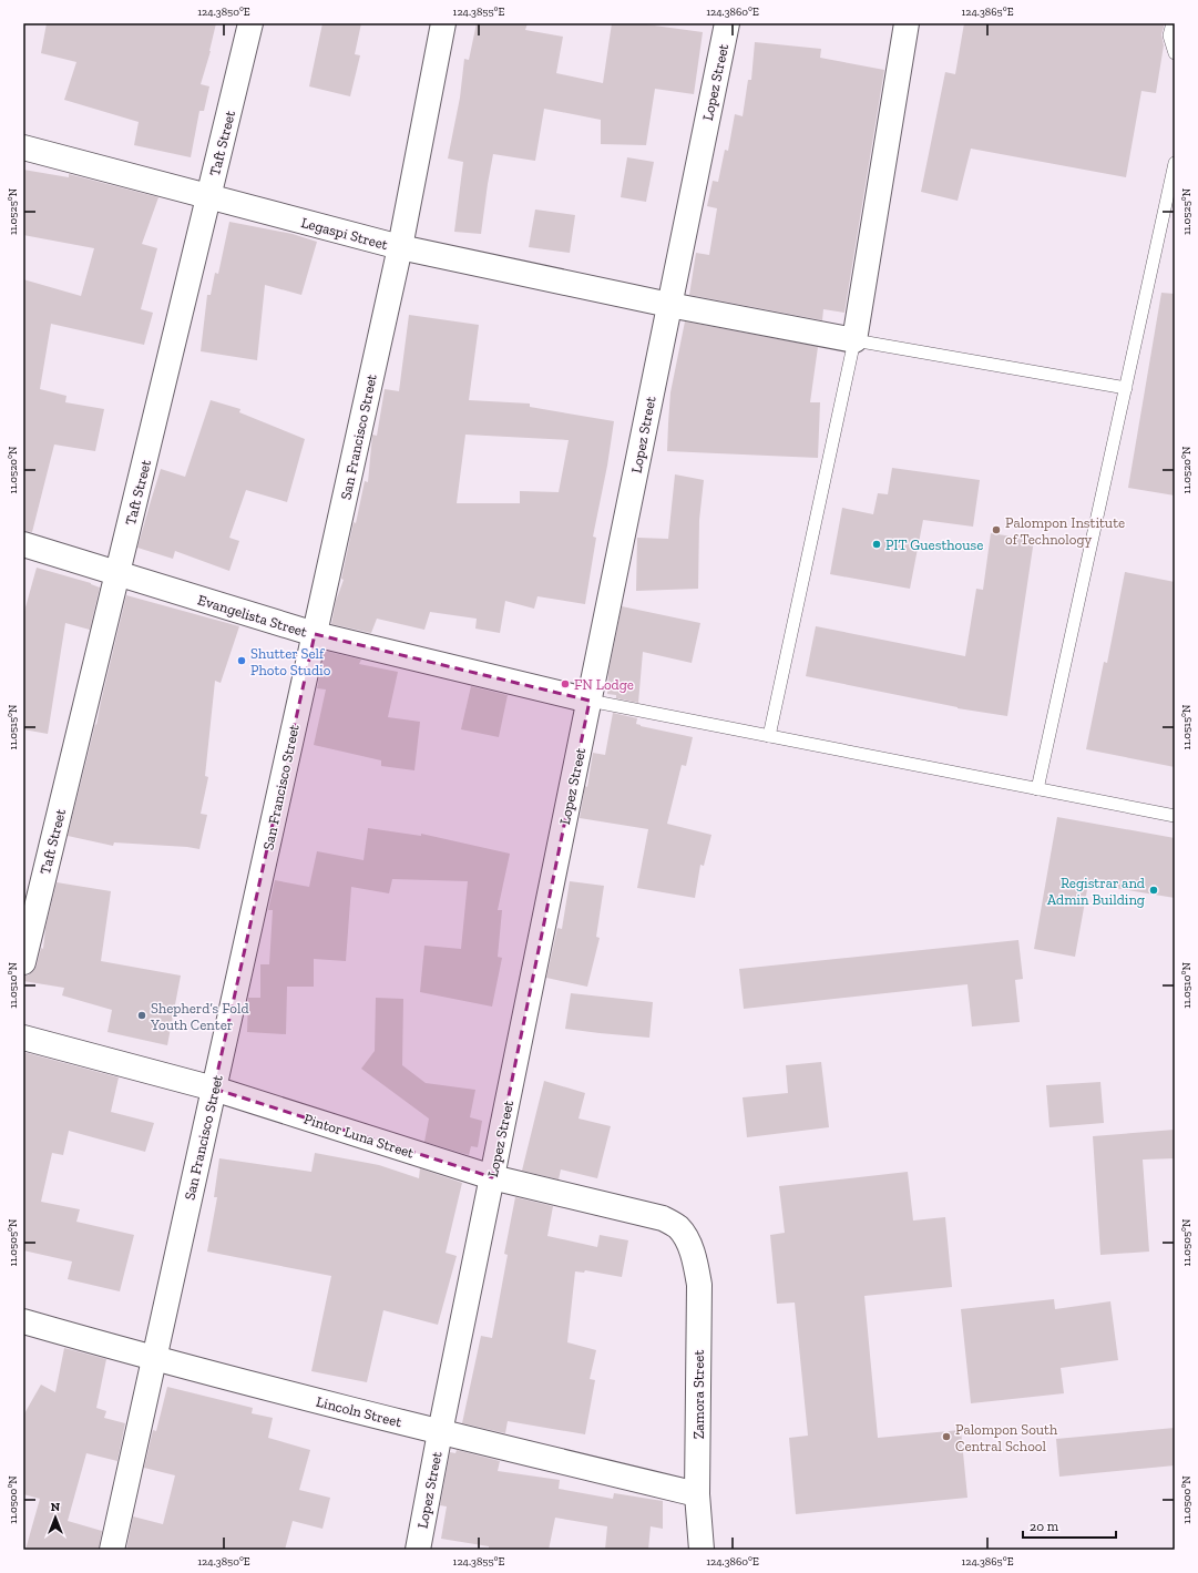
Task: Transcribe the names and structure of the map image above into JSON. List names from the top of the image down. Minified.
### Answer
{"streets":{"street":["Lopez Street","Taft Street","Legaspi Street","San Francisco Street","Evangelista Street","Pintor Luna Street","Zamora Street","Lincoln Street"]},"crossings":[["Lopez Street","Legaspi Street"],["Lopez Street","Evangelista Street"],["Lopez Street","Pintor Luna Street"],["Lopez Street","Lincoln Street"],["Taft Street","Legaspi Street"],["Taft Street","Evangelista Street"],["Legaspi Street","San Francisco Street"],["San Francisco Street","Evangelista Street"],["San Francisco Street","Pintor Luna Street"],["San Francisco Street","Lincoln Street"],["Pintor Luna Street","Zamora Street"],["Zamora Street","Lincoln Street"]],"places":["Palompon Institute of Technology","PIT Guesthouse","Shutter Self Photo Studio","FN Lodge","Registrar and Admin Building","Shepherd’s Fold Youth Center","Palompon South Central School"],"scale_bar":"20 m","north":"top","coordinates":["124.3850°E","124.3855°E","124.3860°E","124.3865°E","11.0525°N","11.0520°N","11.0515°N","11.0510°N","11.0505°N","11.0500°N"]}
